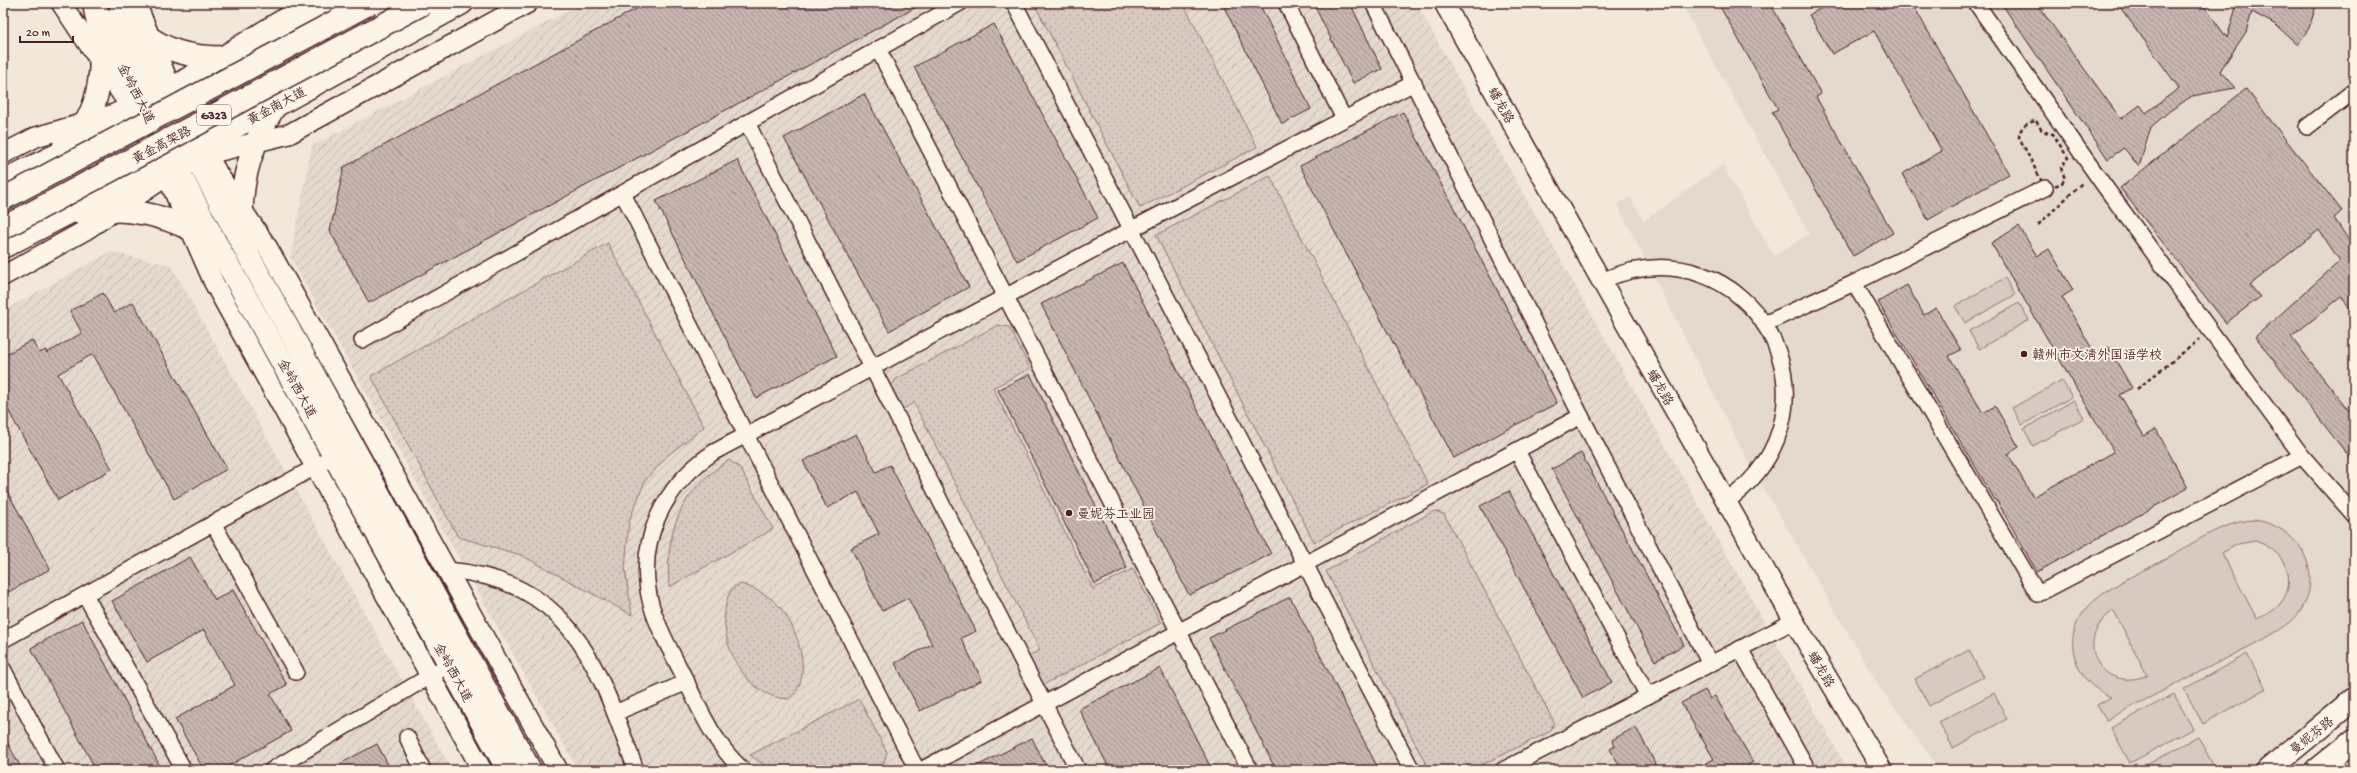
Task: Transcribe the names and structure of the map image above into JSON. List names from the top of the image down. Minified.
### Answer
{"streets":{"main road":["金岭西大道","黄金南大道","G323","黄金高架路","曼妮芬路"],"street":["蟠龙路"]},"crossings":[["金岭西大道","黄金南大道"]],"places":["赣州市文清外国语学校","曼妮芬工业园"],"scale_bar":"20 m"}
